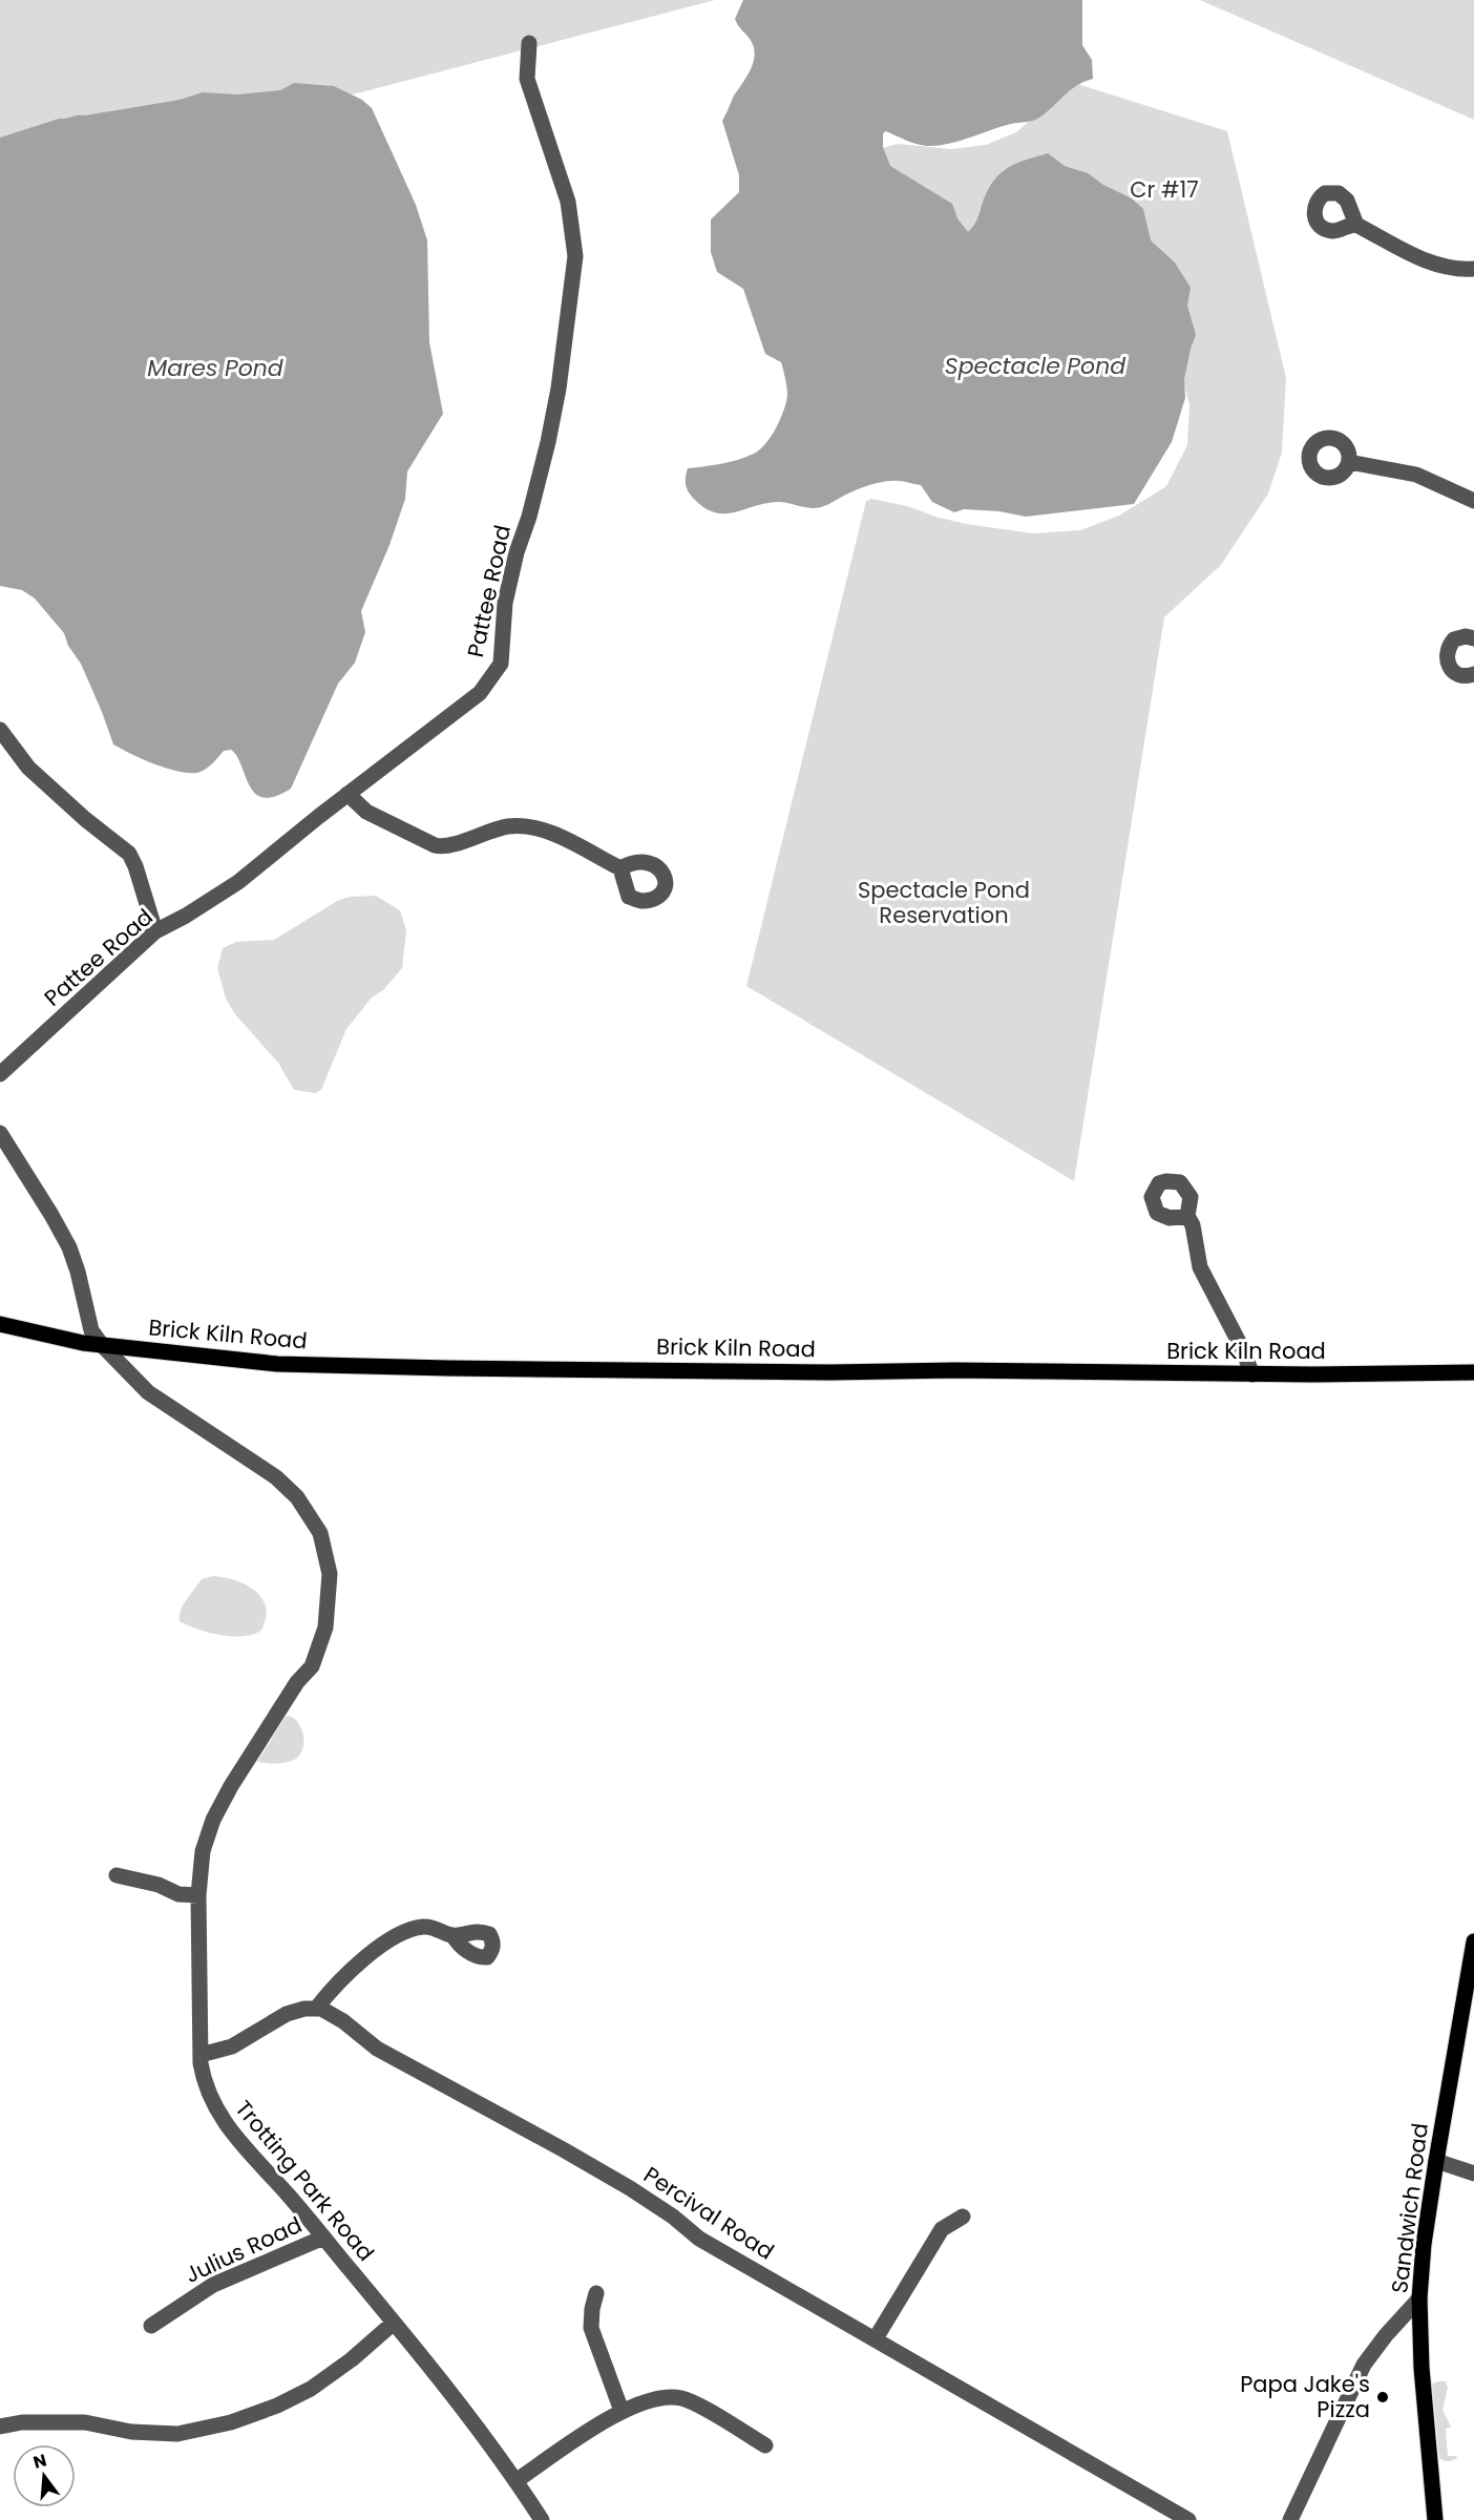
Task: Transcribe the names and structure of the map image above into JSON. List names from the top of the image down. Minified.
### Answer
{"streets":{"main road":["Brick Kiln Road","Sandwich Road"],"street":["Pattee Road","Trotting Park Road","Percival Road","Julius Road"]},"crossings":[["Brick Kiln Road","Trotting Park Road"],["Trotting Park Road","Julius Road"]],"water":["Spectacle Pond","Mares Pond"],"parks":["Cr #17","Spectacle Pond Reservation"],"places":["Papa Jake's Pizza"],"north":"top"}
